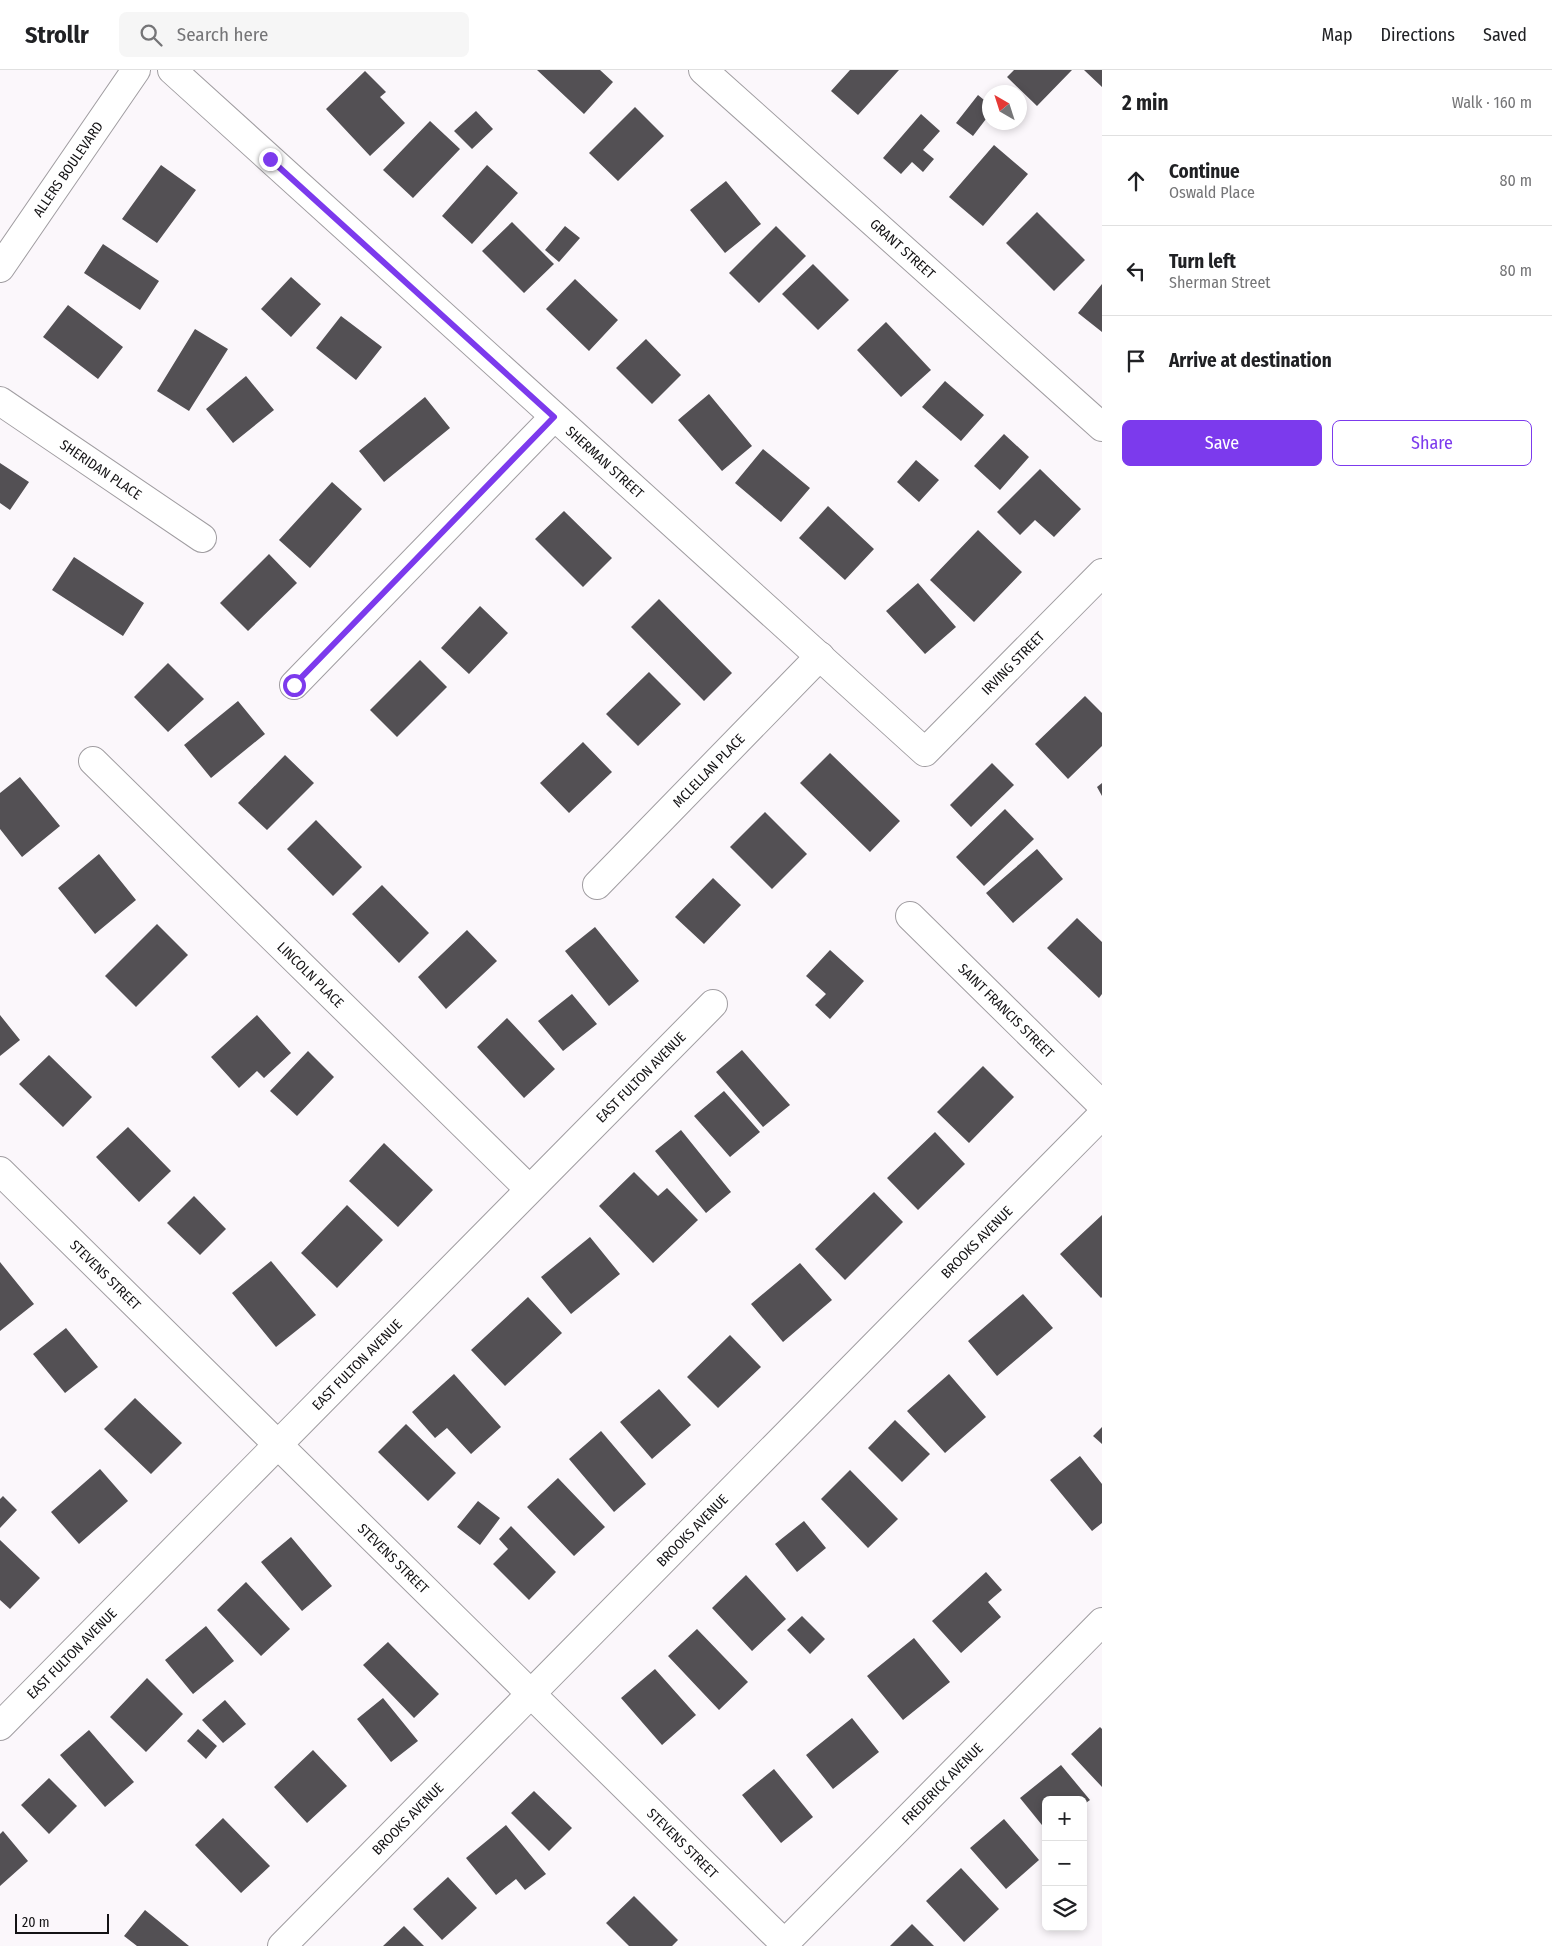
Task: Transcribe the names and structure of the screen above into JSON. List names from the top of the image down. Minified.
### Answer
{"streets":{"street":["ALLERS BOULEVARD","GRANT STREET","SHERMAN STREET","SHERIDAN PLACE","IRVING STREET","MCLELLAN PLACE","LINCOLN PLACE","SAINT FRANCIS STREET","EAST FULTON AVENUE","BROOKS AVENUE","STEVENS STREET","FREDERICK AVENUE"]},"crossings":[["SHERMAN STREET","IRVING STREET"],["SHERMAN STREET","MCLELLAN PLACE"],["LINCOLN PLACE","EAST FULTON AVENUE"],["EAST FULTON AVENUE","STEVENS STREET"],["BROOKS AVENUE","STEVENS STREET"],["STEVENS STREET","FREDERICK AVENUE"]],"scale_bar":"20 m","north":"top left","page":{"header":"Strollr","search":"Search here","nav":["Map","Directions","Saved"],"heading":["2 min","Walk · 160 m"],"list":[["Continue","Oswald Place","80 m"],["Turn left","Sherman Street","80 m"],"Arrive at destination"],"buttons":["Save","Share"],"map_buttons":["+","−"],"scale":"20 m"}}
